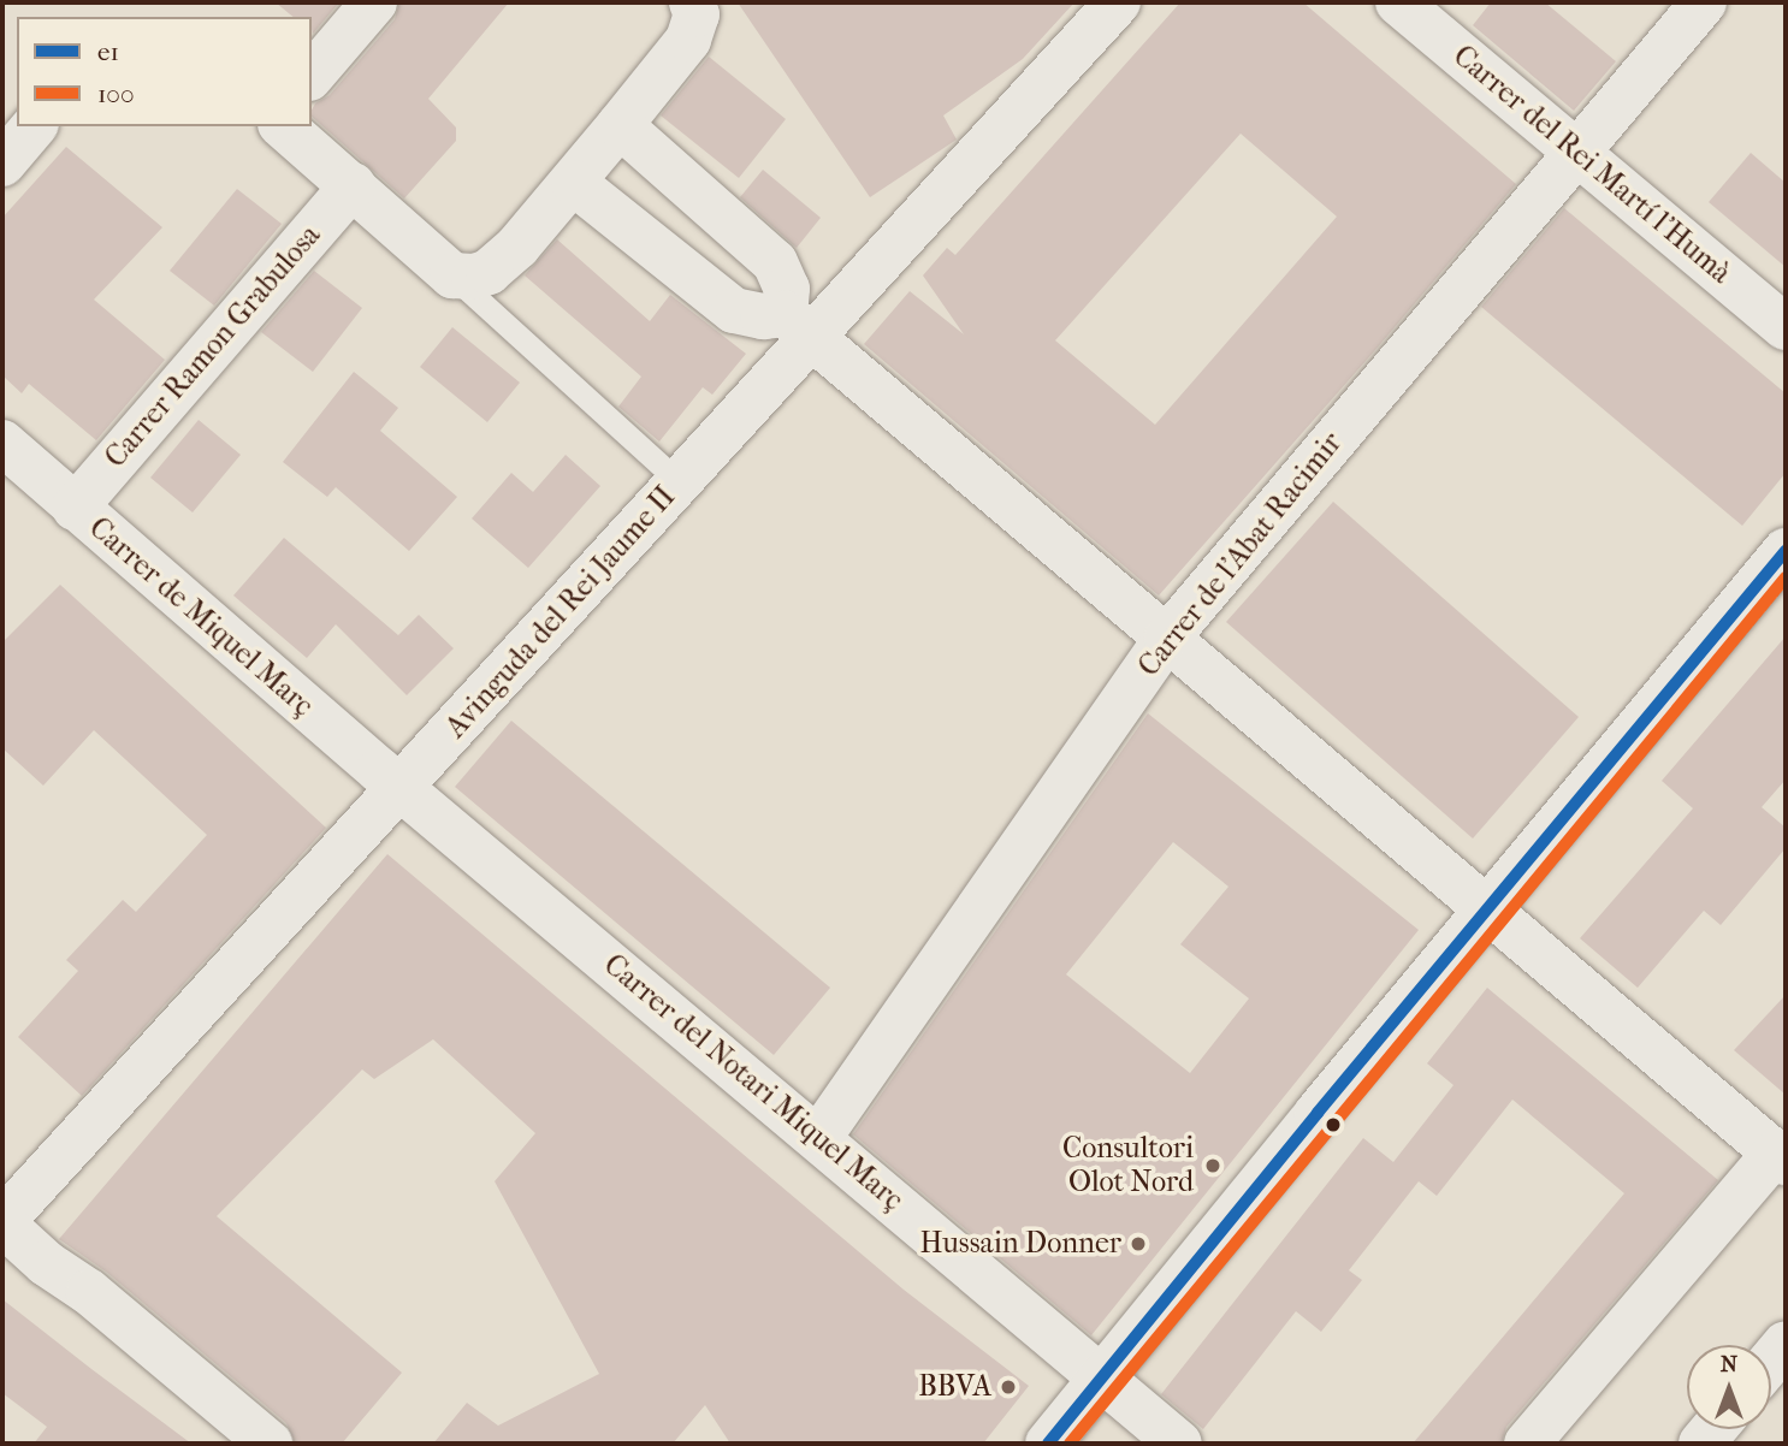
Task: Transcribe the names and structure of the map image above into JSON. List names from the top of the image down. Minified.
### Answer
{"streets":{"street":["Carrer del Rei Martí l'Humà","Carrer Ramon Grabulosa","Carrer de l'Abat Racimir","Avinguda del Rei Jaume II","Carrer de Miquel Març","Carrer del Notari Miquel Març"]},"crossings":[["Carrer del Rei Martí l'Humà","Carrer de l'Abat Racimir"],["Carrer Ramon Grabulosa","Carrer de Miquel Març"],["Carrer de l'Abat Racimir","Carrer del Notari Miquel Març"],["Avinguda del Rei Jaume II","Carrer de Miquel Març"],["Avinguda del Rei Jaume II","Carrer del Notari Miquel Març"],["Carrer de Miquel Març","Carrer del Notari Miquel Març"]],"places":["Consultori Olot Nord","Hussain Donner","BBVA"],"lines":["transit line e1","transit line 100"],"legend":["e1","100"],"north":"top"}
